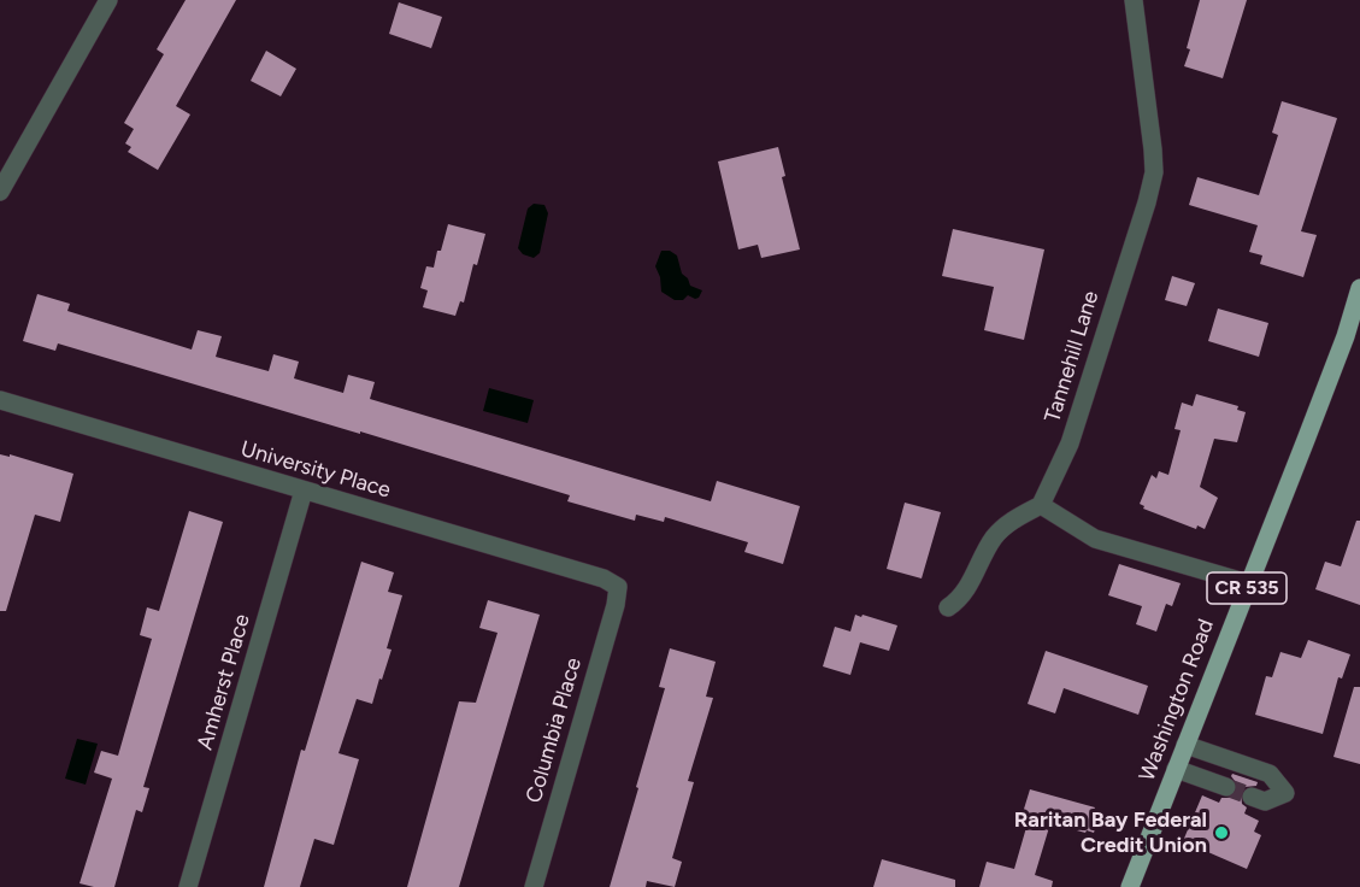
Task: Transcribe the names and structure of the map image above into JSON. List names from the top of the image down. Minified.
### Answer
{"streets":{"main road":["CR 535","Washington Road"],"street":["Tannehill Lane","University Place","Amherst Place","Columbia Place"]},"crossings":[["University Place","Amherst Place"],["University Place","Columbia Place"]],"places":["Raritan Bay Federal Credit Union"]}
